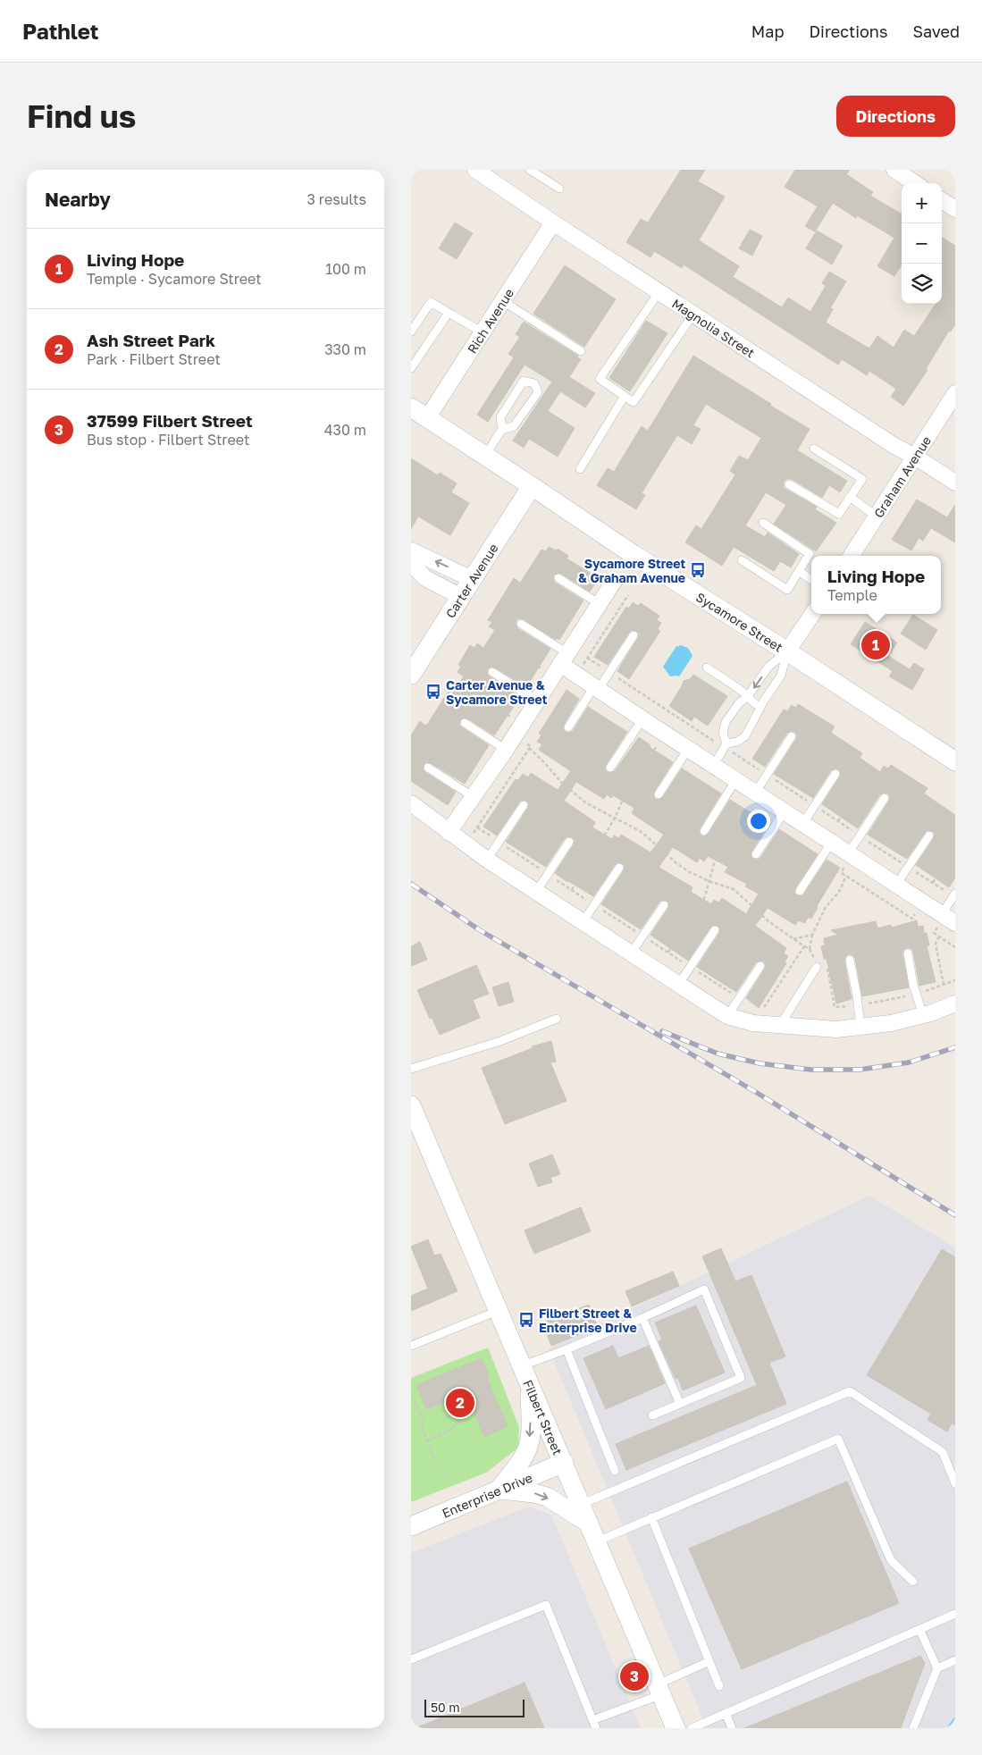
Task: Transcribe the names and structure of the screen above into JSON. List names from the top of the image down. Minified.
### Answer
{"streets":{"street":["Rich Avenue","Magnolia Street","Graham Avenue","Carter Avenue","Sycamore Street","Filbert Street","Enterprise Drive"]},"crossings":[["Rich Avenue","Magnolia Street"],["Rich Avenue","Sycamore Street"],["Magnolia Street","Graham Avenue"],["Carter Avenue","Sycamore Street"],["Filbert Street","Enterprise Drive"]],"places":{"bus stop":["Sycamore Street & Graham Avenue","Carter Avenue & Sycamore Street","Filbert Street & Enterprise Drive"]},"scale_bar":"50 m","page":{"header":"Pathlet","nav":["Map","Directions","Saved"],"buttons":"Directions","title":"Find us","heading":["Nearby","3 results"],"map_buttons":["+","−"],"list":[{"mark":"1","name":"Living Hope","note":"Temple · Sycamore Street","value":"100 m"},{"mark":"2","name":"Ash Street Park","note":"Park · Filbert Street","value":"330 m"},{"mark":"3","name":"37599 Filbert Street","note":"Bus stop · Filbert Street","value":"430 m"}],"popup":["Living Hope","Temple"],"pins":["1","2","3"],"scale":"50 m"}}
